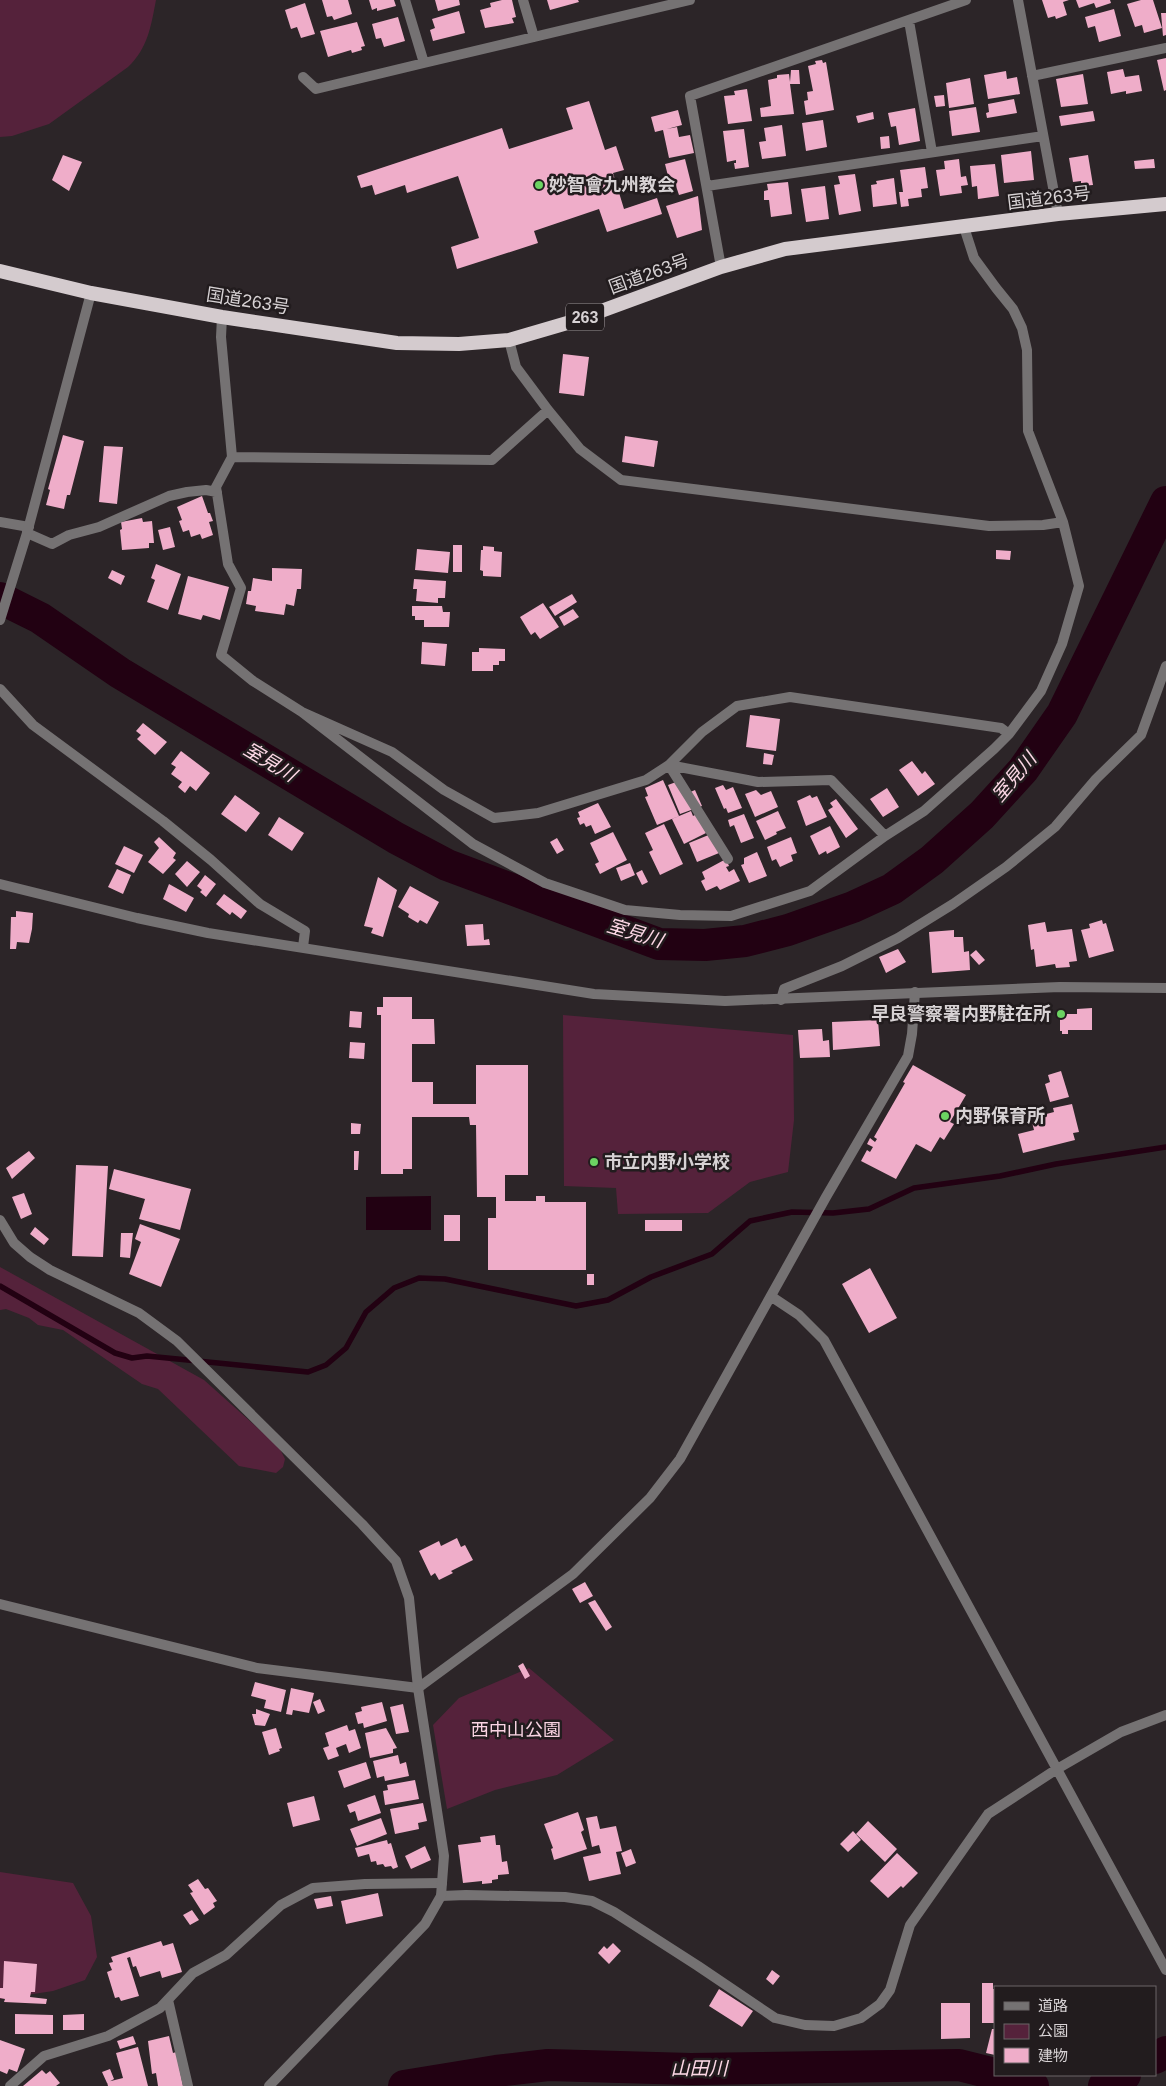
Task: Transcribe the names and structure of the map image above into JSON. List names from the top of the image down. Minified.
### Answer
{"streets":{"highway":["国道263号","263"]},"water":["室見川","山田川"],"parks":["西中山公園"],"places":["妙智會九州教会","早良警察署内野駐在所","内野保育所","市立内野小学校"],"legend":["道路","公園","建物"]}
